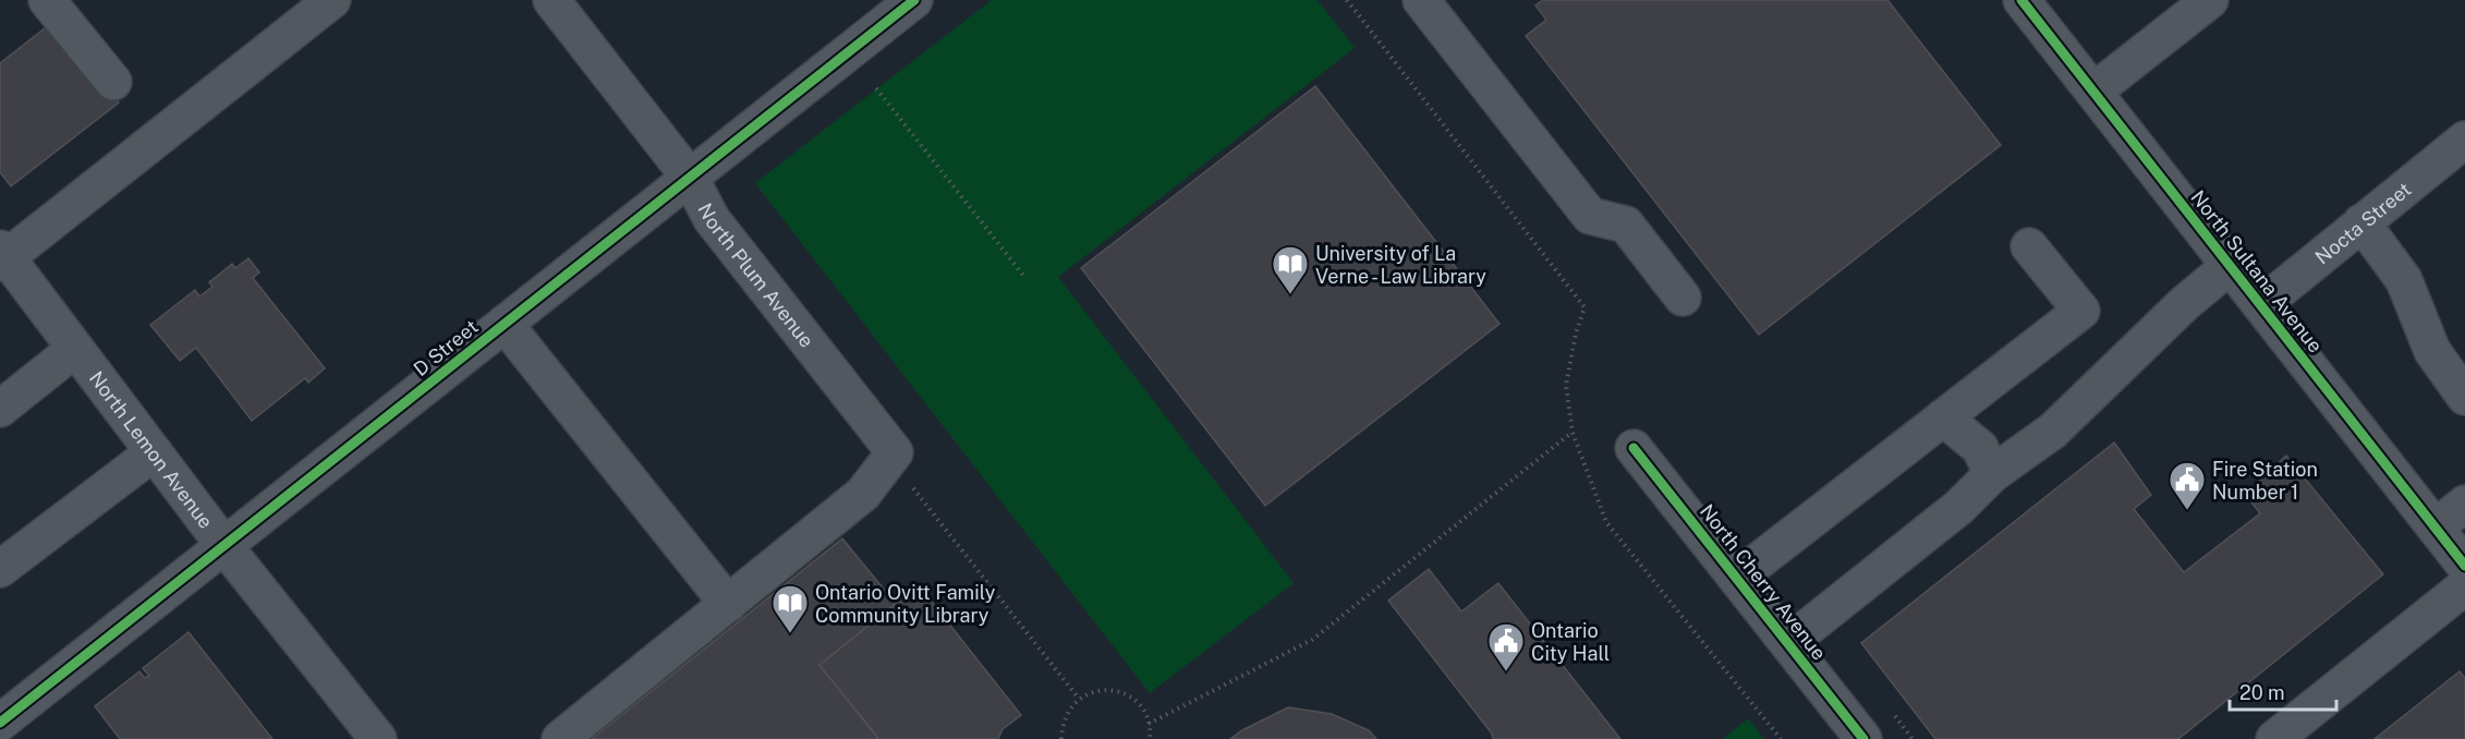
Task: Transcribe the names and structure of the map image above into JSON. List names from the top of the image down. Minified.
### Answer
{"streets":{"street":["Nocta Street","North Sultana Avenue","North Plum Avenue","D Street","North Lemon Avenue","North Cherry Avenue"]},"crossings":[["Nocta Street","North Sultana Avenue"],["North Plum Avenue","D Street"],["D Street","North Lemon Avenue"]],"places":{"library":["University of La Verne - Law Library","Ontario Ovitt Family Community Library"],"public building":["Fire Station Number 1","Ontario City Hall"]},"scale_bar":"20 m"}
